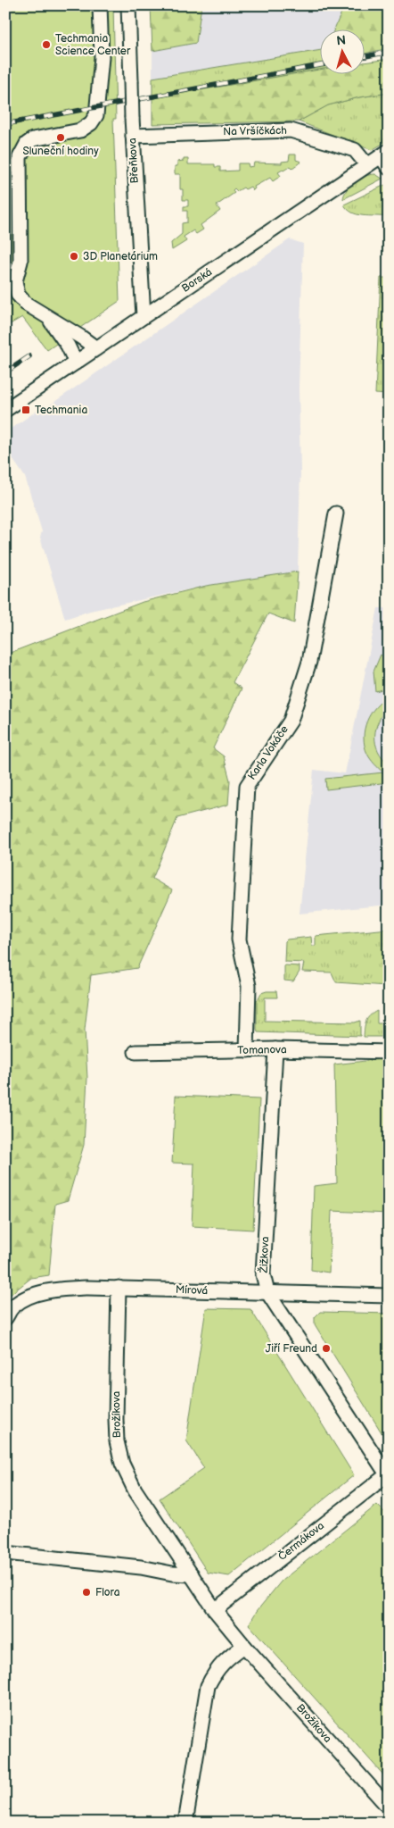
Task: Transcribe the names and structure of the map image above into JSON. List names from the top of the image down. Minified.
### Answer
{"streets":{"street":["Na Vršíčkách","Břeňkova","Borská","Karla Vokáče","Tomanova","Žižkova","Mírová","Brožíkova","Čermákova"]},"crossings":[["Na Vršíčkách","Břeňkova"],["Na Vršíčkách","Borská"],["Břeňkova","Borská"],["Karla Vokáče","Tomanova"],["Tomanova","Žižkova"],["Žižkova","Mírová"],["Žižkova","Čermákova"],["Mírová","Brožíkova"],["Brožíkova","Čermákova"]],"places":{"other":["Techmania Science Center","Sluneční hodiny","3D Planetárium","Jiří Freund","Flora"],"transit":["Techmania"]},"north":"top"}
